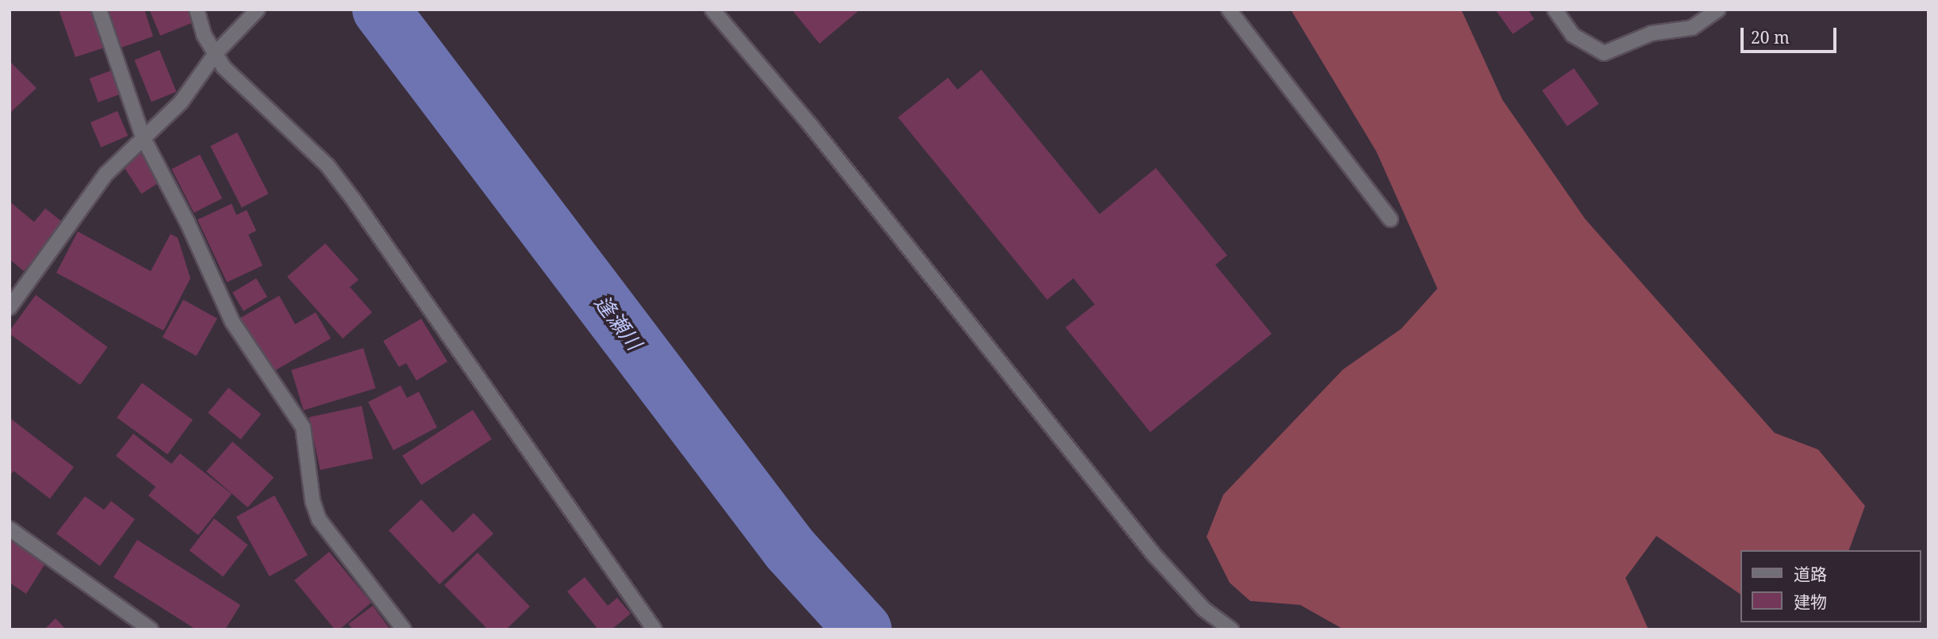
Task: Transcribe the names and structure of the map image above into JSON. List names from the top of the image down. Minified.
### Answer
{"water":["逢瀬川"],"legend":["道路","建物"],"scale_bar":"20 m"}
